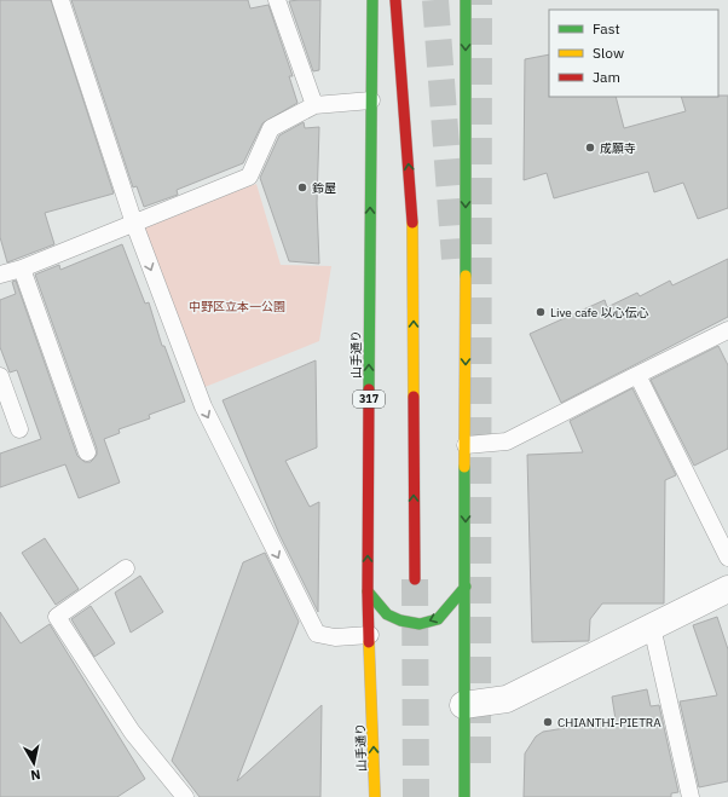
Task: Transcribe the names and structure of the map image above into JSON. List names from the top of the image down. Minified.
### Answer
{"streets":{"main road":["山手通り","317"]},"parks":["中野区立本一公園"],"places":["成願寺","鈴屋","Live cafe 以心伝心","CHIANTHI-PIETRA"],"legend":["Fast","Slow","Jam"],"north":"bottom"}
